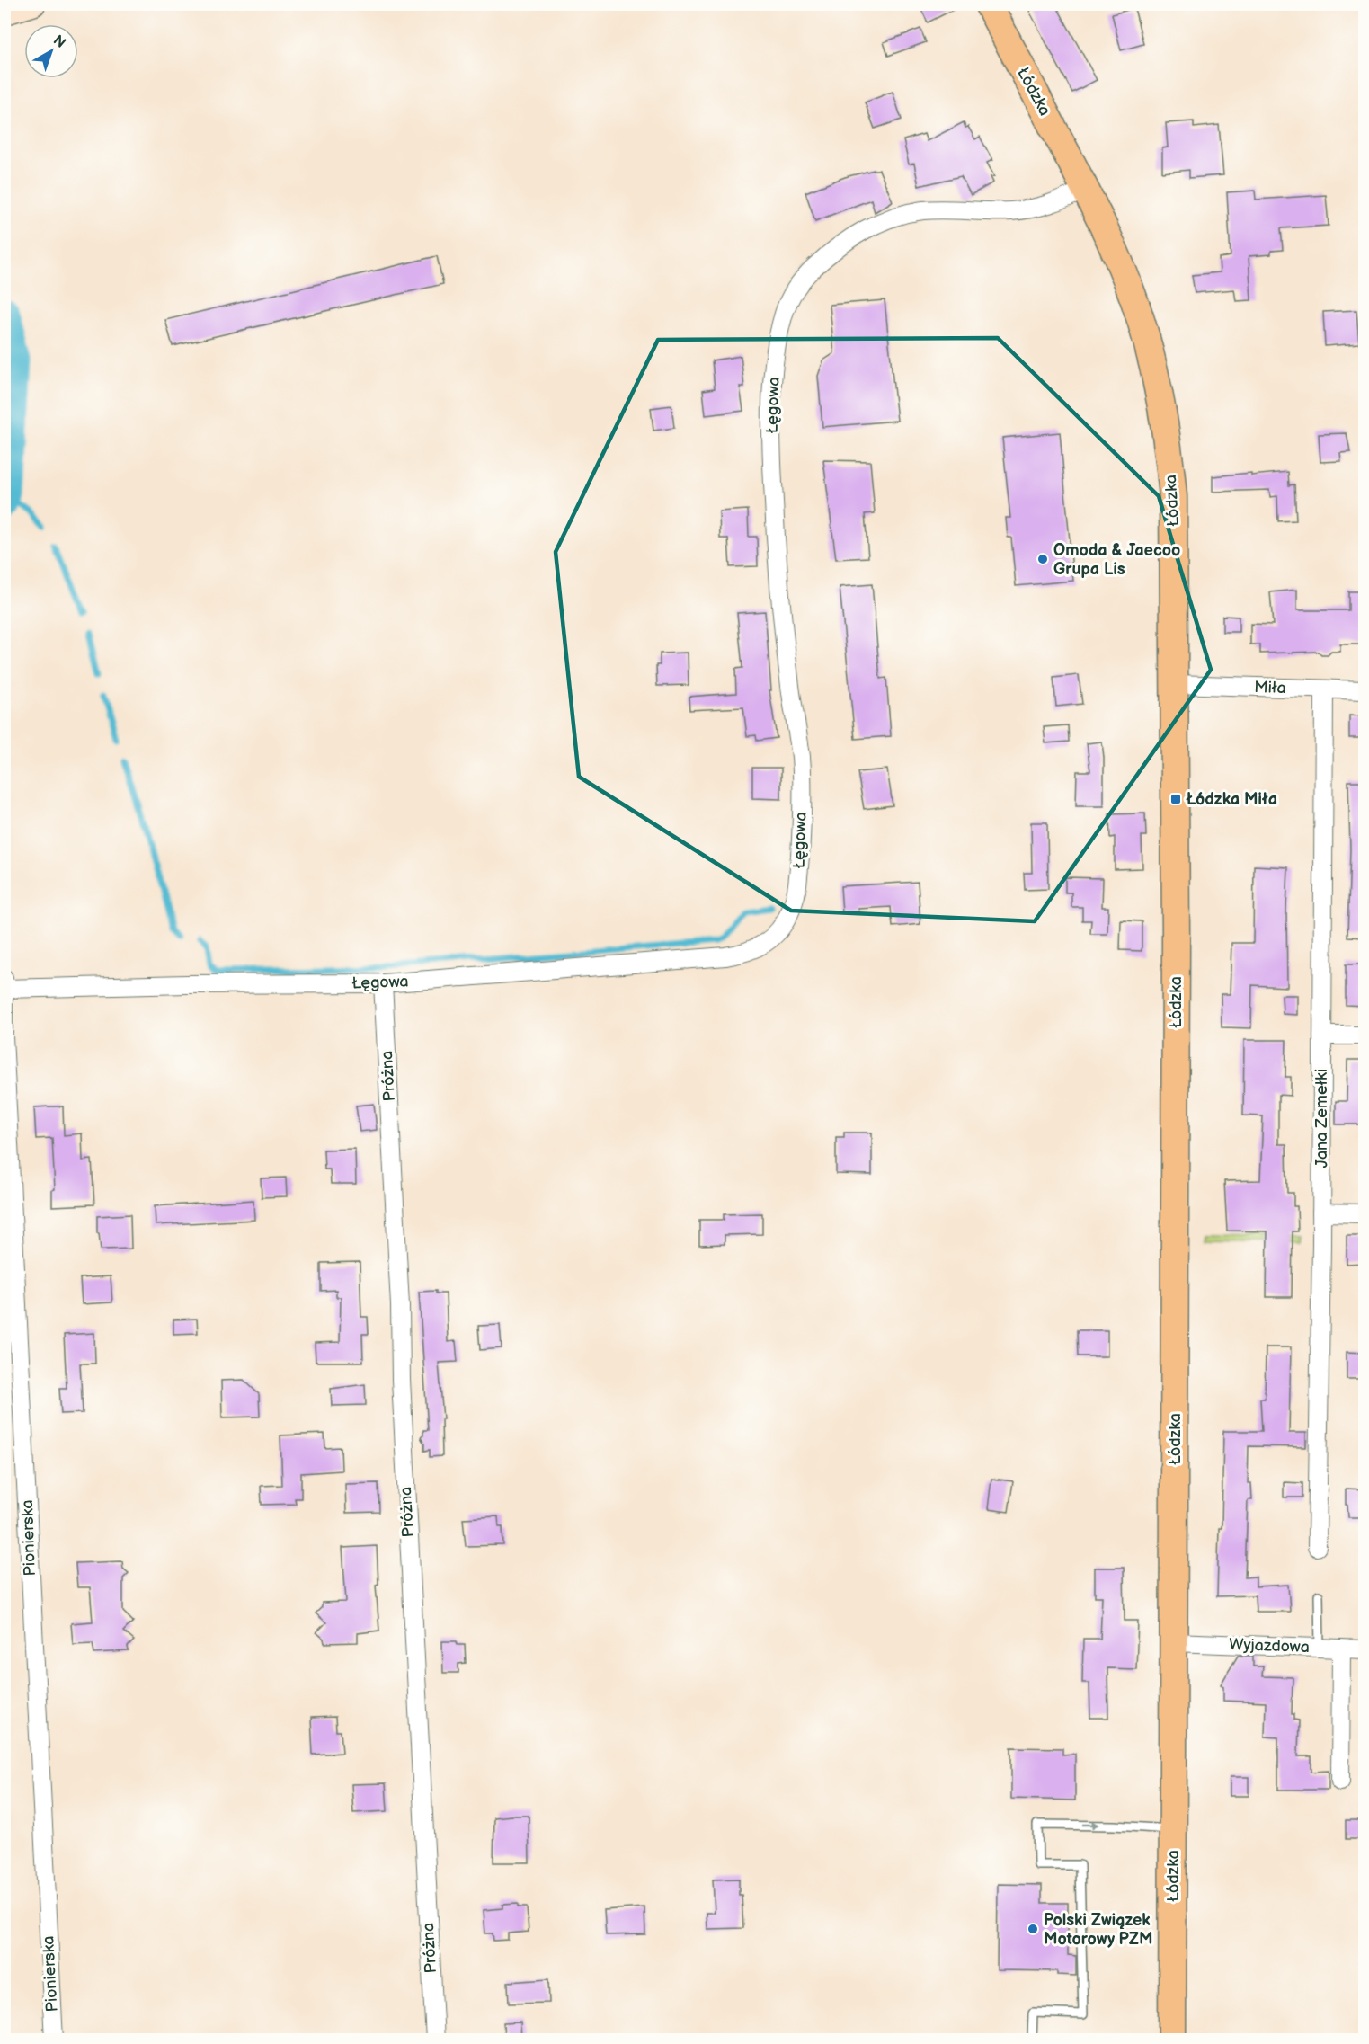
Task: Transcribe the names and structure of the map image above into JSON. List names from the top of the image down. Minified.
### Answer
{"streets":{"main road":["Łódzka"],"street":["Łęgowa","Miła","Próżna","Jana Zemełki","Pionierska","Wyjazdowa"]},"crossings":[["Łódzka","Łęgowa"],["Łódzka","Miła"],["Łódzka","Wyjazdowa"],["Łęgowa","Próżna"],["Miła","Jana Zemełki"]],"places":{"other":["Omoda & Jaecoo Grupa Lis","Polski Związek Motorowy PZM"],"transit":["Łódzka Miła"]},"north":"top right"}
